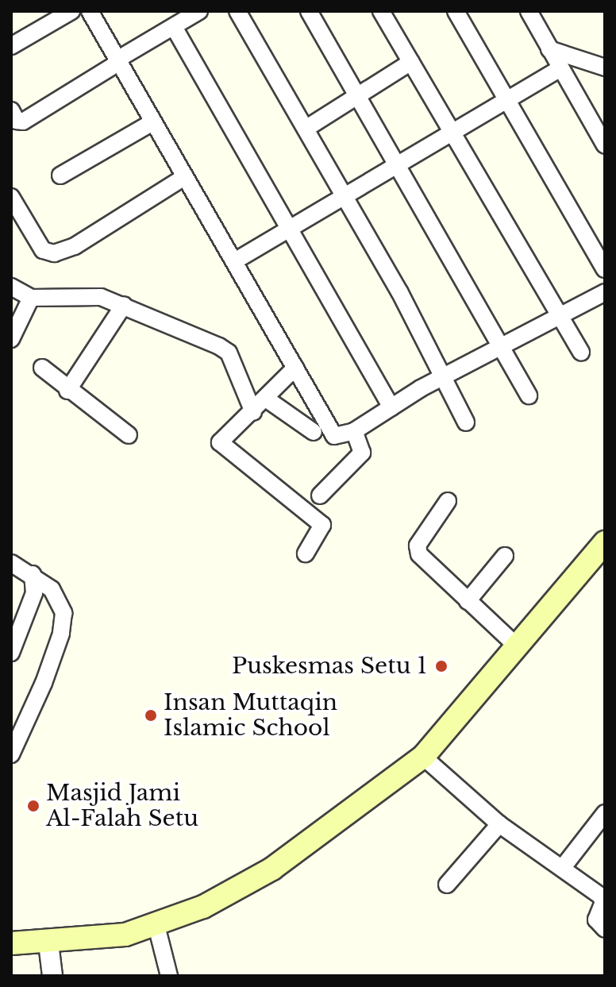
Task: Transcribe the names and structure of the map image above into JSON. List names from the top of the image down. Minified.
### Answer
{"places":["Puskesmas Setu 1","Insan Muttaqin Islamic School","Masjid Jami Al-Falah Setu"]}
